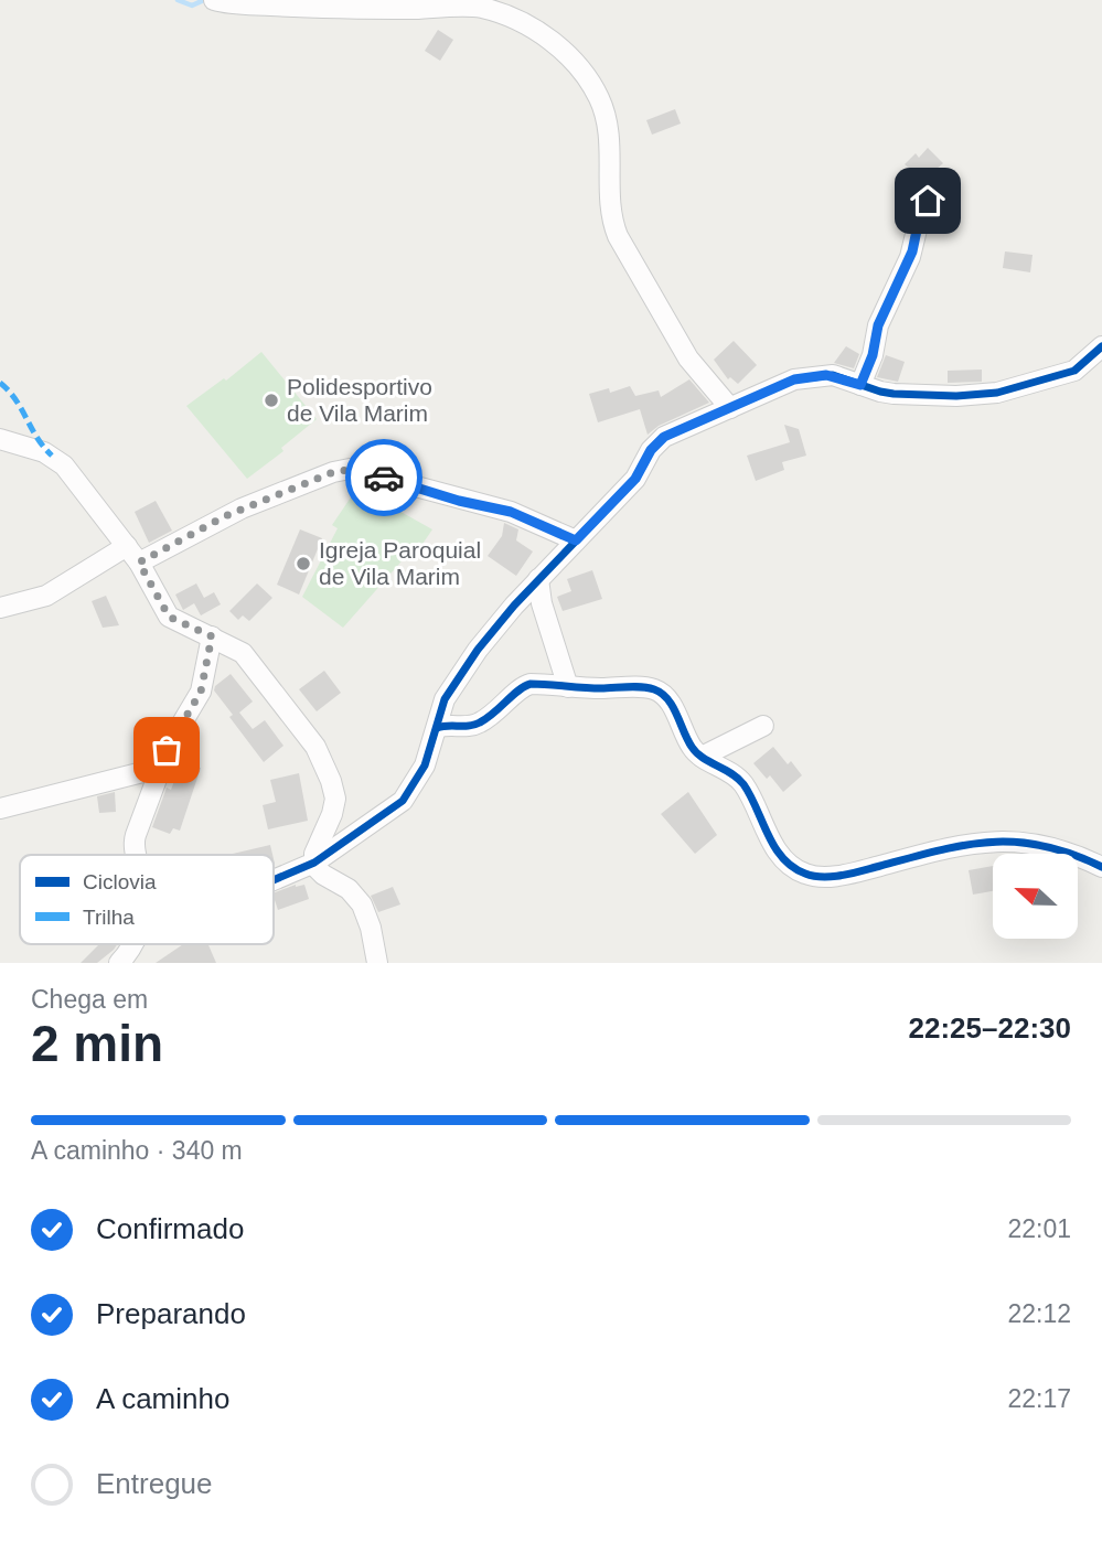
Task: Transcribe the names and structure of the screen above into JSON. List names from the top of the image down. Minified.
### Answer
{"places":["Polidesportivo de Vila Marim","Igreja Paroquial de Vila Marim"],"legend":["Ciclovia","Trilha"],"north":"left","page":{"heading":["2 min","Chega em","22:25–22:30"],"bar":"A caminho · 340 m","list":[["Confirmado","22:01"],["Preparando","22:12"],["A caminho","22:17"],"Entregue"]}}
